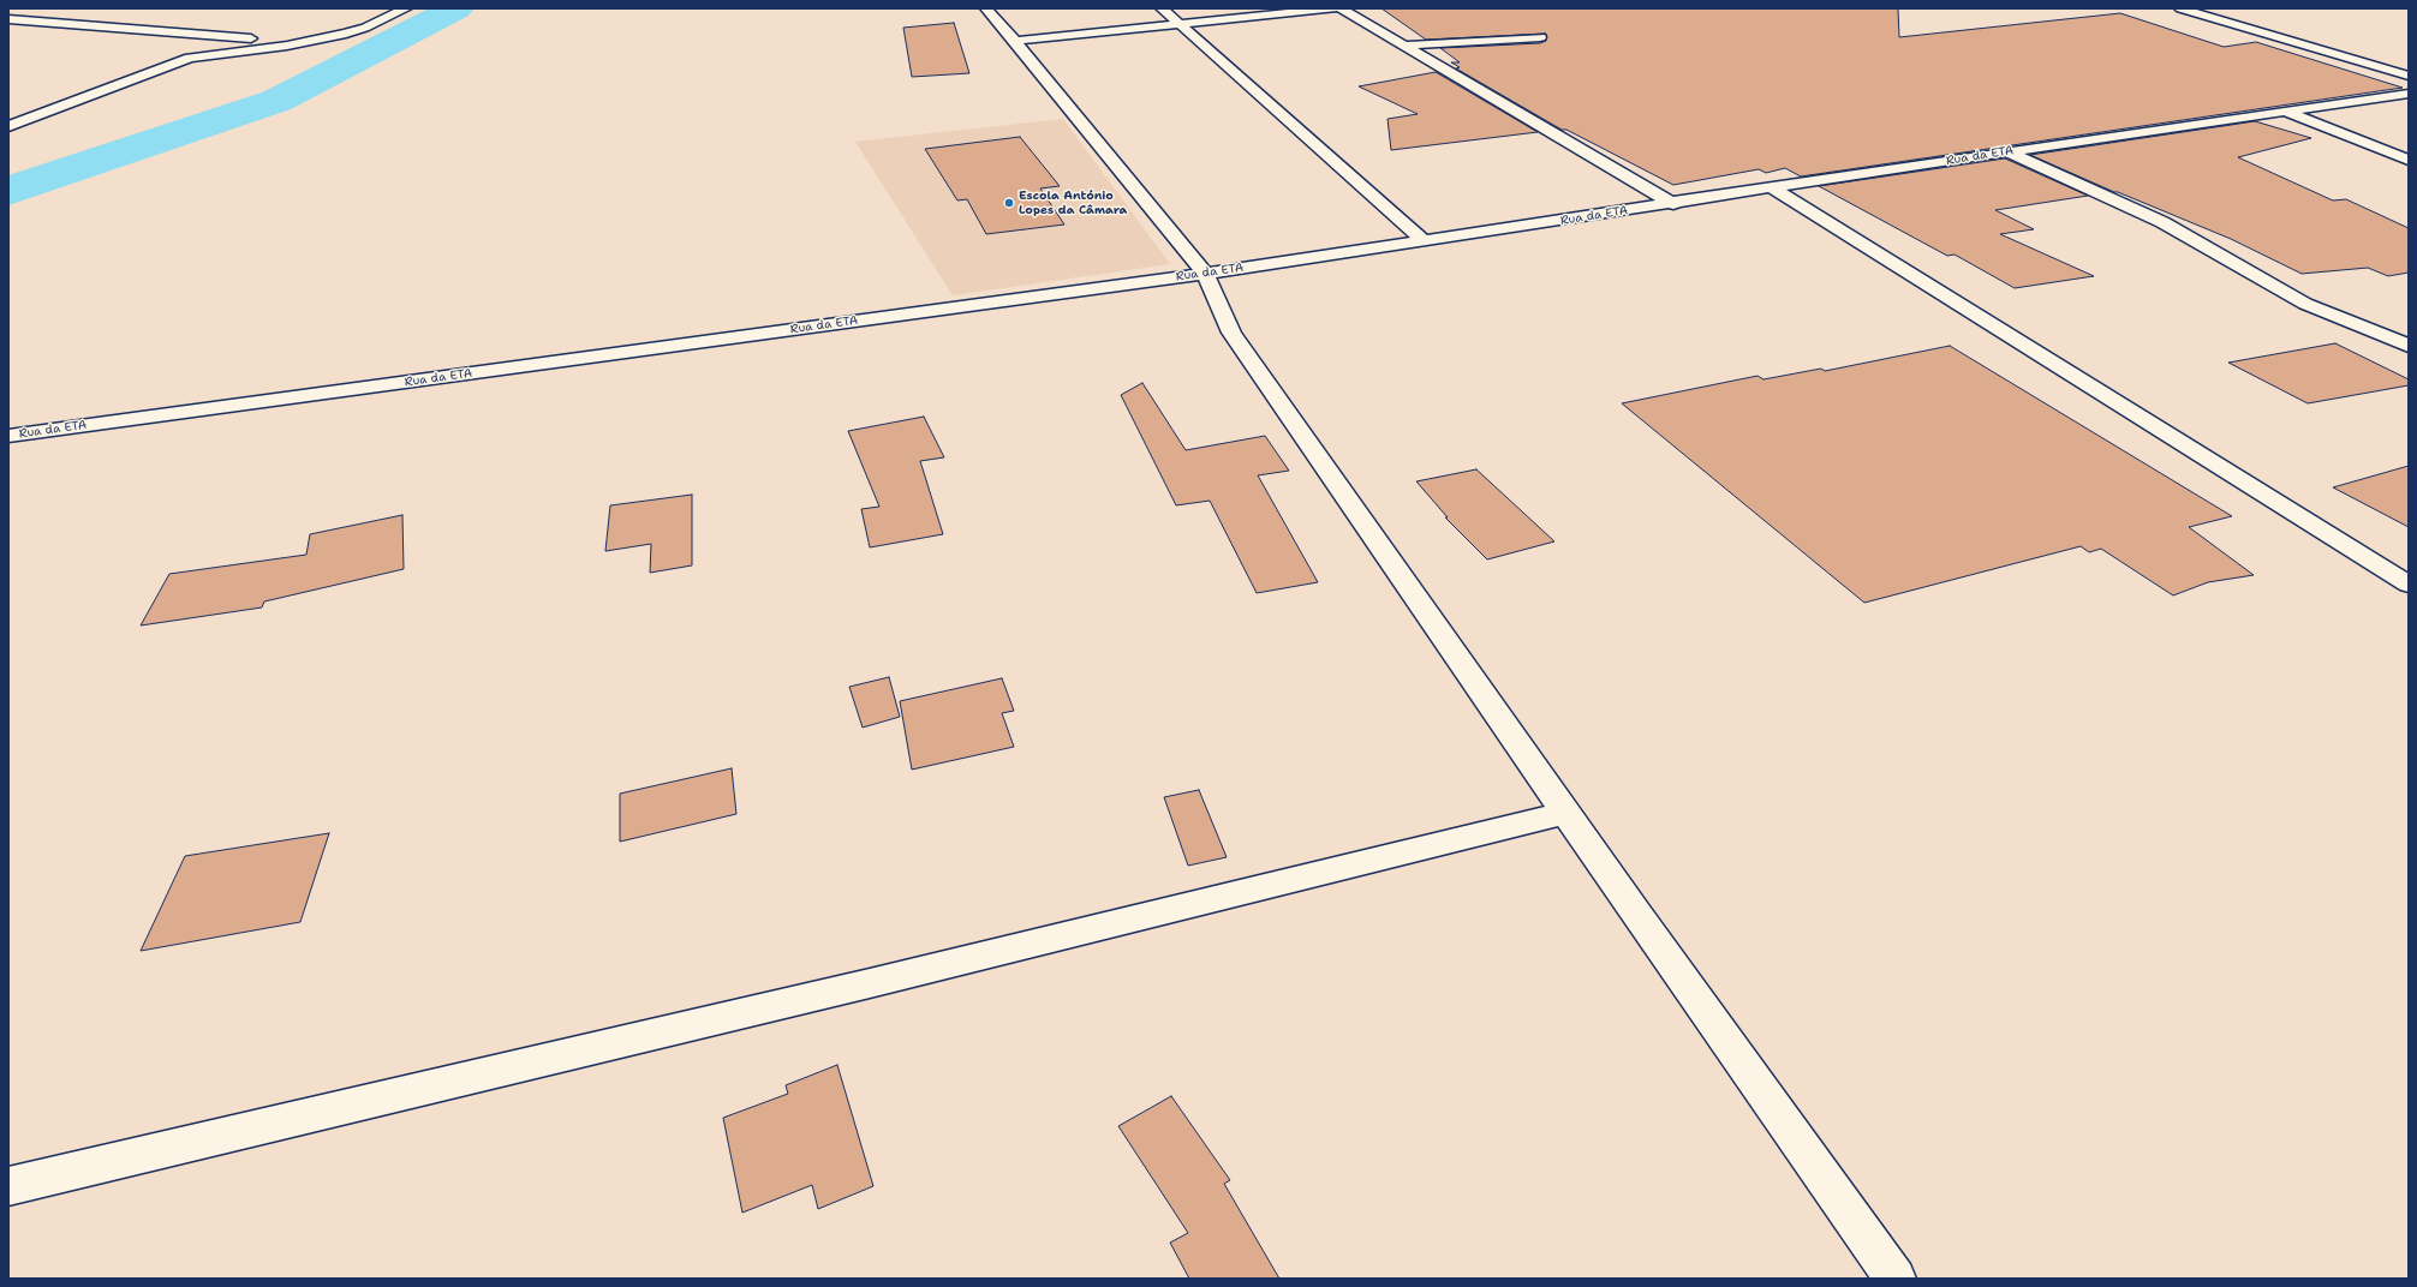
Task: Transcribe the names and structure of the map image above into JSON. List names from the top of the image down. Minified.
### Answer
{"streets":{"street":["Rua da ETA"]},"places":["Escola António Lopes da Câmara"]}
